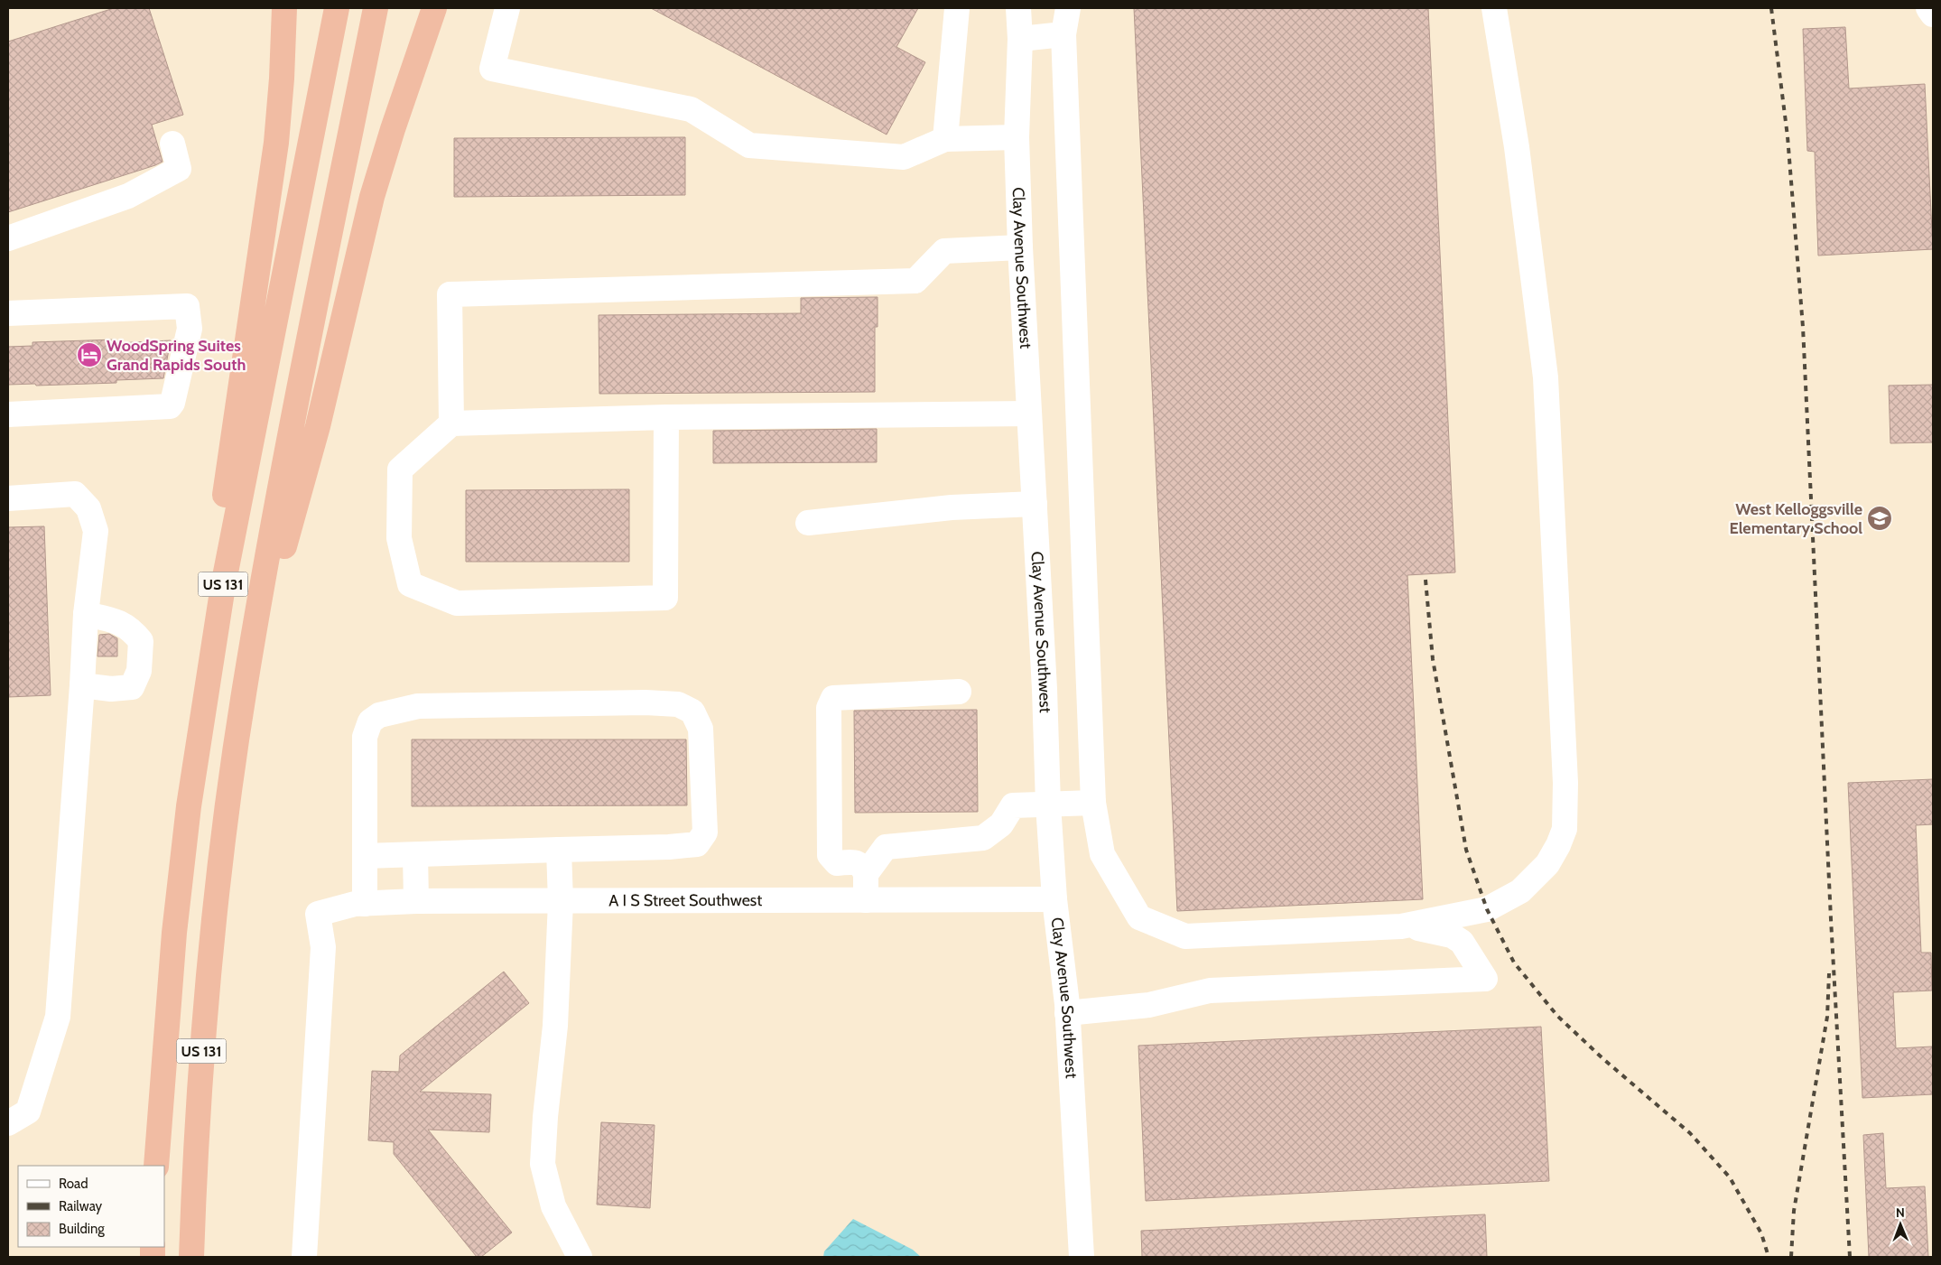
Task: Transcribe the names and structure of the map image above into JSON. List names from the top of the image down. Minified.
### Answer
{"streets":{"highway":["US 131"],"street":["Clay Avenue Southwest","A I S Street Southwest"]},"crossings":[["Clay Avenue Southwest","A I S Street Southwest"]],"places":{"hotel":["WoodSpring Suites Grand Rapids South"],"school or university":["West Kelloggsville Elementary School"]},"legend":["Road","Railway","Building"],"north":"top"}
